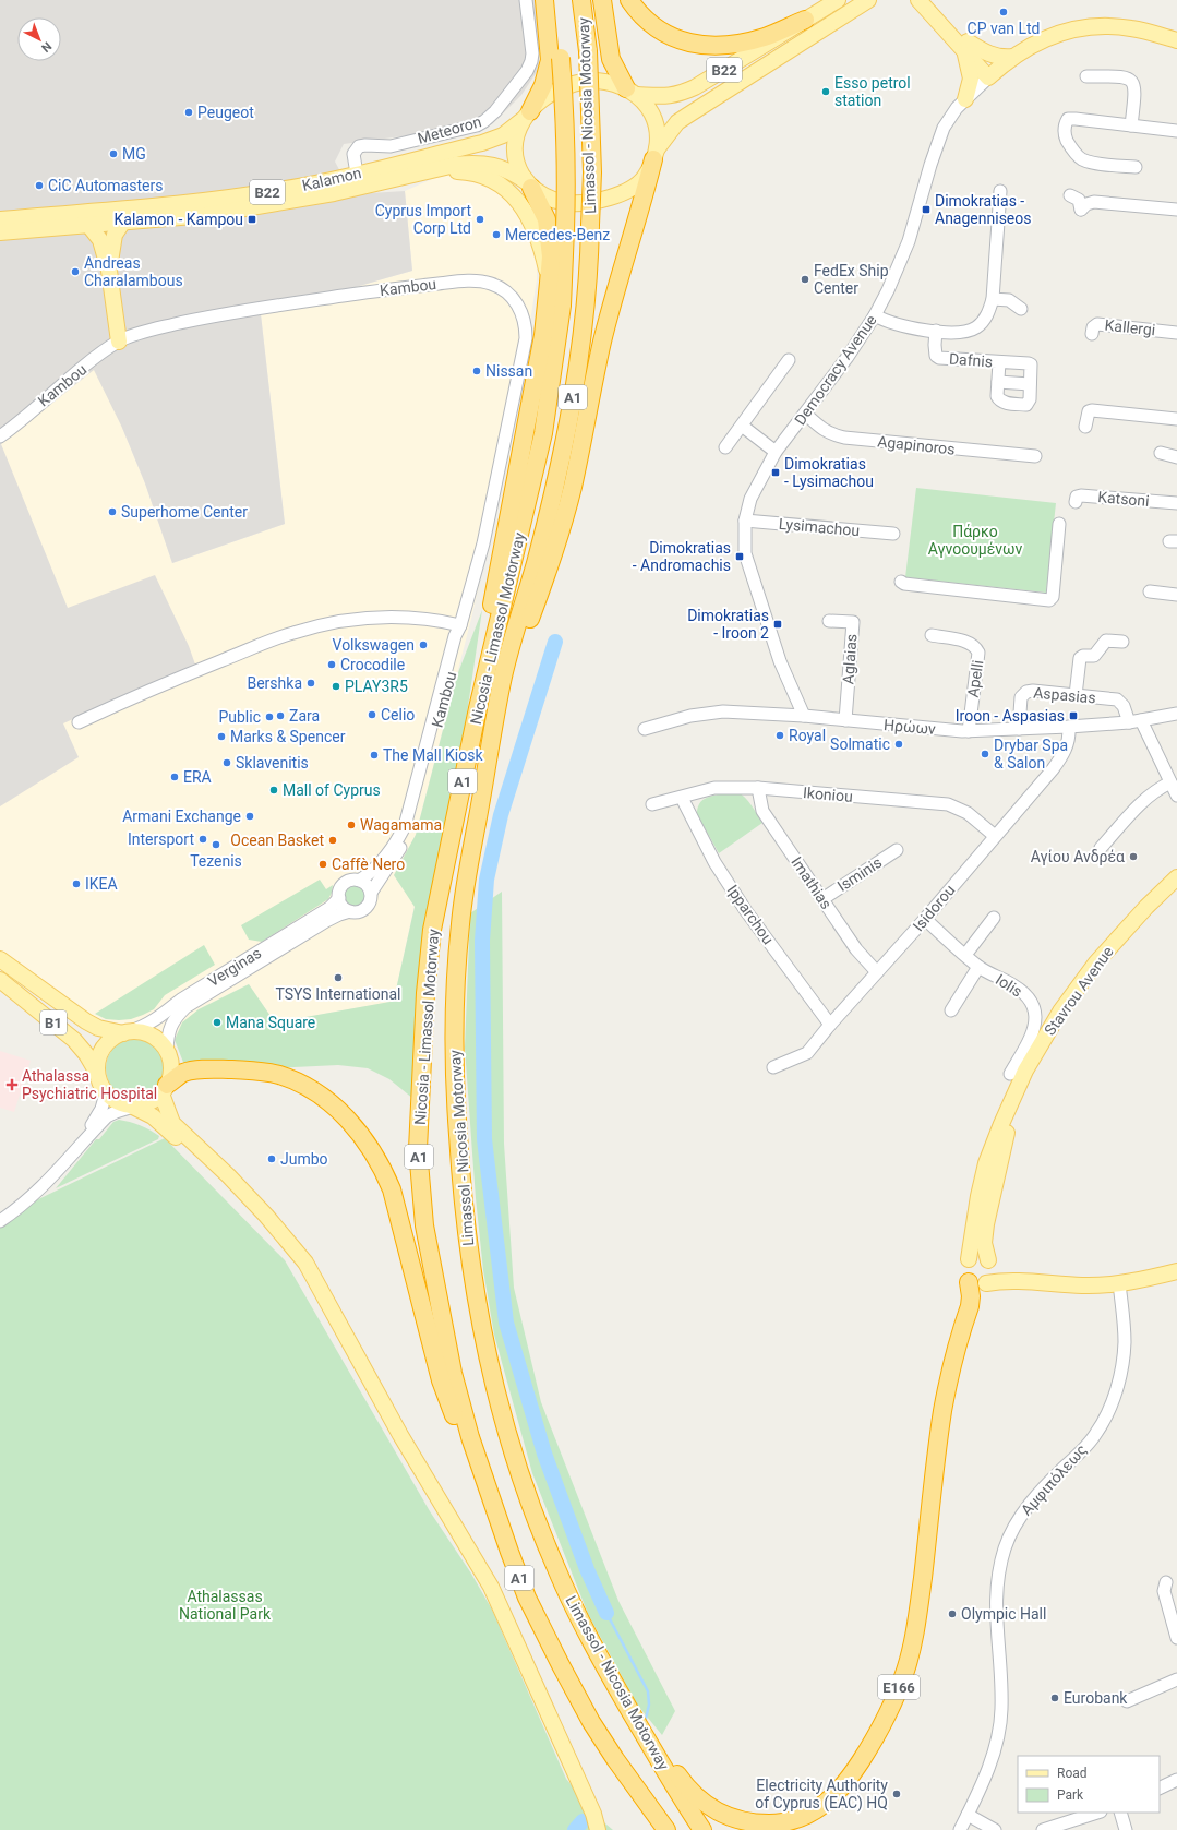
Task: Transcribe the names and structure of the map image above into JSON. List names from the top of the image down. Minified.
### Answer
{"streets":{"highway":["Limassol - Nicosia Motorway","A1","Nicosia - Limassol Motorway","E166"],"main road":["B22","Kalamon","Democracy Avenue","Stavrou Avenue","B1"],"street":["Meteoron","Kambou","Kallergi","Dafnis","Agapinoros","Katsoni","Lysimachou","Aglaias","Apelli","Aspasias","Ηρώων","Ikoniou","Isminis","Imathias","Isidorou","Ipparchou","Verginas","Iolis","Αμφιπόλεως"]},"crossings":[["B22","Kalamon"],["Limassol - Nicosia Motorway","E166"],["Meteoron","Kalamon"],["Kambou","Verginas"],["Democracy Avenue","Agapinoros"],["Democracy Avenue","Lysimachou"],["Democracy Avenue","Ηρώων"],["Aglaias","Ηρώων"],["Apelli","Ηρώων"],["Aspasias","Ηρώων"],["Ηρώων","Isidorou"],["Ikoniou","Imathias"],["Ikoniou","Isidorou"],["Ikoniou","Ipparchou"],["Isminis","Imathias"],["Imathias","Isidorou"],["Isidorou","Ipparchou"],["Isidorou","Iolis"],["Verginas","B1"],["Stavrou Avenue","E166"]],"parks":["Πάρκο Αγνοουμένων","Athalassas National Park"],"places":{"other":["CP van Ltd","Esso petrol station","Peugeot","MG","CiC Automasters","Cyprus Import Corp Ltd","Mercedes-Benz","Andreas Charalambous","FedEx Ship Center","Nissan","Superhome Center","Volkswagen","Crocodile","Bershka","PLAY3R5","Celio","Zara","Public","Royal","Marks & Spencer","Solmatic","Drybar Spa & Salon","The Mall Kiosk","Sklavenitis","ERA","Mall of Cyprus","Armani Exchange","Wagamama","Intersport","Ocean Basket","Tezenis","Αγίου Ανδρέα","Caffè Nero","IKEA","TSYS International","Mana Square","Jumbo","Olympic Hall","Eurobank","Electricity Authority of Cyprus (EAC) HQ"],"transit":["Dimokratias - Anagenniseos","Kalamon - Kampou","Dimokratias - Lysimachou","Dimokratias - Andromachis","Dimokratias - Iroon 2","Iroon - Aspasias"],"health":["Athalassa Psychiatric Hospital"]},"legend":["Road","Park"],"north":"bottom right"}
